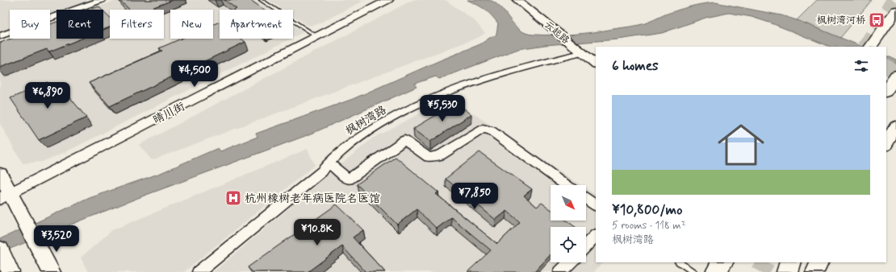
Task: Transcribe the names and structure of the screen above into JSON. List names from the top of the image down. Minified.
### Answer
{"streets":{"street":["云起路","晴川街","枫树湾路"]},"crossings":[["云起路","枫树湾路"]],"places":{"bus stop":["枫树湾河桥"],"hospital":["杭州橡树老年病医院名医馆"]},"north":"bottom right","page":{"chip":["Buy","Rent","Filters","New","Apartment"],"heading":"6 homes","price":["¥4,500","¥6,890","¥5,530","¥7,850","¥10.8K","¥3,520"],"list":[{"name":"¥10,800/mo","note":"5 rooms · 118 m² · 枫树湾路"}]}}
